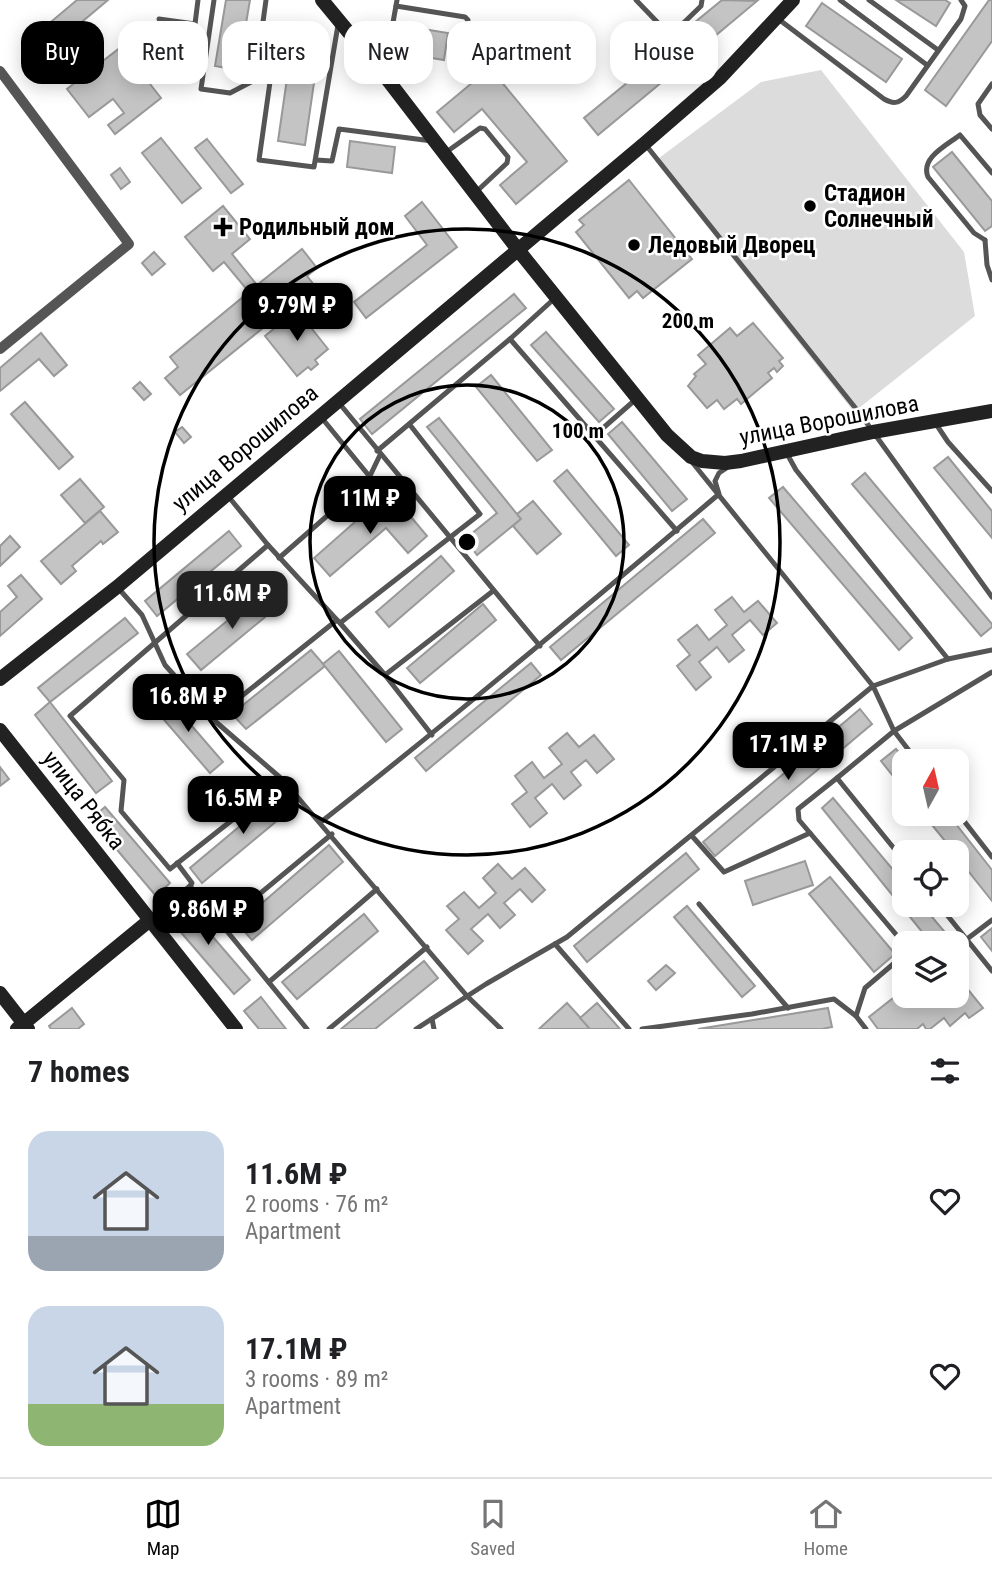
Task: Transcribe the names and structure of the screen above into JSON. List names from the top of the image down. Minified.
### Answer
{"streets":{"street":["улица Ворошилова","улица Рябка"]},"places":{"other":["Стадион Солнечный","Ледовый Дворец"],"health":["Родильный дом"]},"north":"top","page":{"chip":["Buy","Rent","Filters","New","Apartment","House"],"price":["9.79M ₽","11M ₽","11.6M ₽","16.8M ₽","17.1M ₽","16.5M ₽","9.86M ₽"],"heading":"7 homes","list":[{"name":"11.6M ₽","note":"2 rooms · 76 m² · Apartment"},{"name":"17.1M ₽","note":"3 rooms · 89 m² · Apartment"}],"tabs":["Map","Saved","Home"]},"rings":["200 m","100 m"]}
